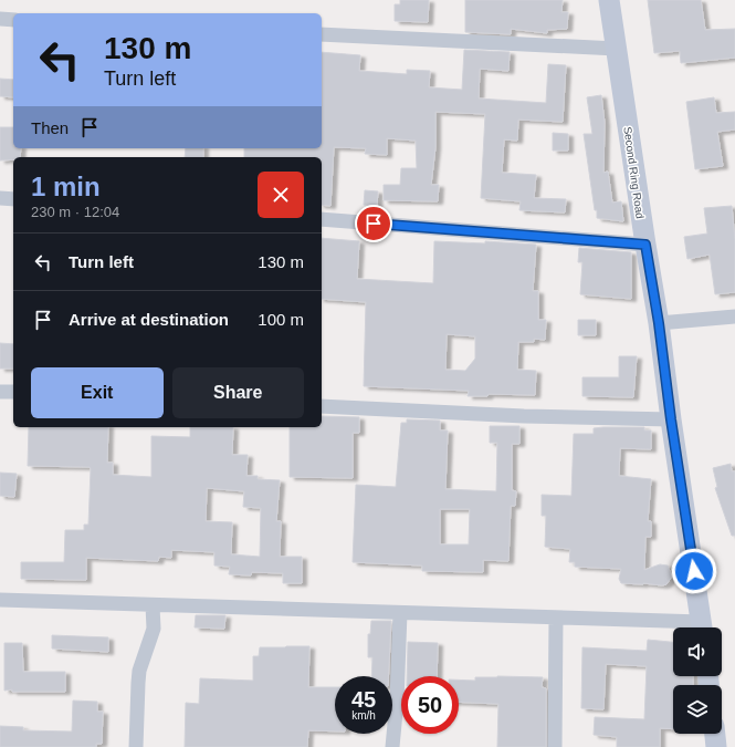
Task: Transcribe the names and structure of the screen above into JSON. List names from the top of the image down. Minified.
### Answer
{"streets":{"main road":["Second Ring Road"]},"page":{"turn":["130 m","Turn left"],"then":"Then","heading":["1 min","230 m · 12:04"],"list":[{"name":"Turn left","value":"130 m"},{"name":"Arrive at destination","value":"100 m"}],"buttons":["Exit","Share"],"speed":"45 km/h","limit":"50"}}
